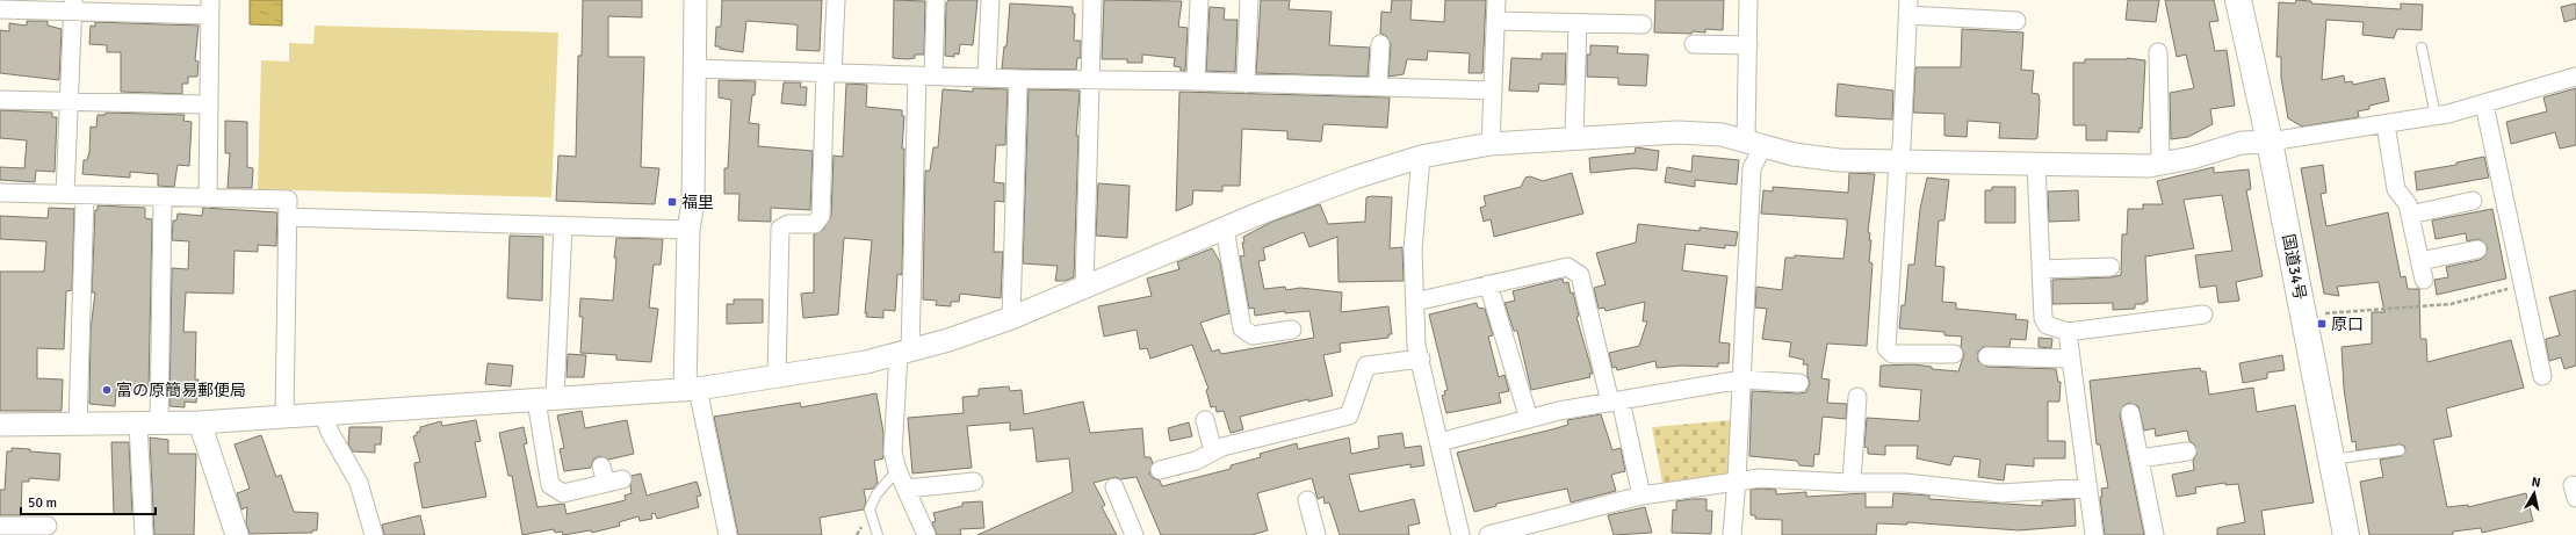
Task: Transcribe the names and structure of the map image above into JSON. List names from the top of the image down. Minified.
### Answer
{"streets":{"highway":["国道34号"]},"places":{"transit":["福里","原口"],"other":["富の原簡易郵便局"]},"scale_bar":"50 m","north":"top"}
